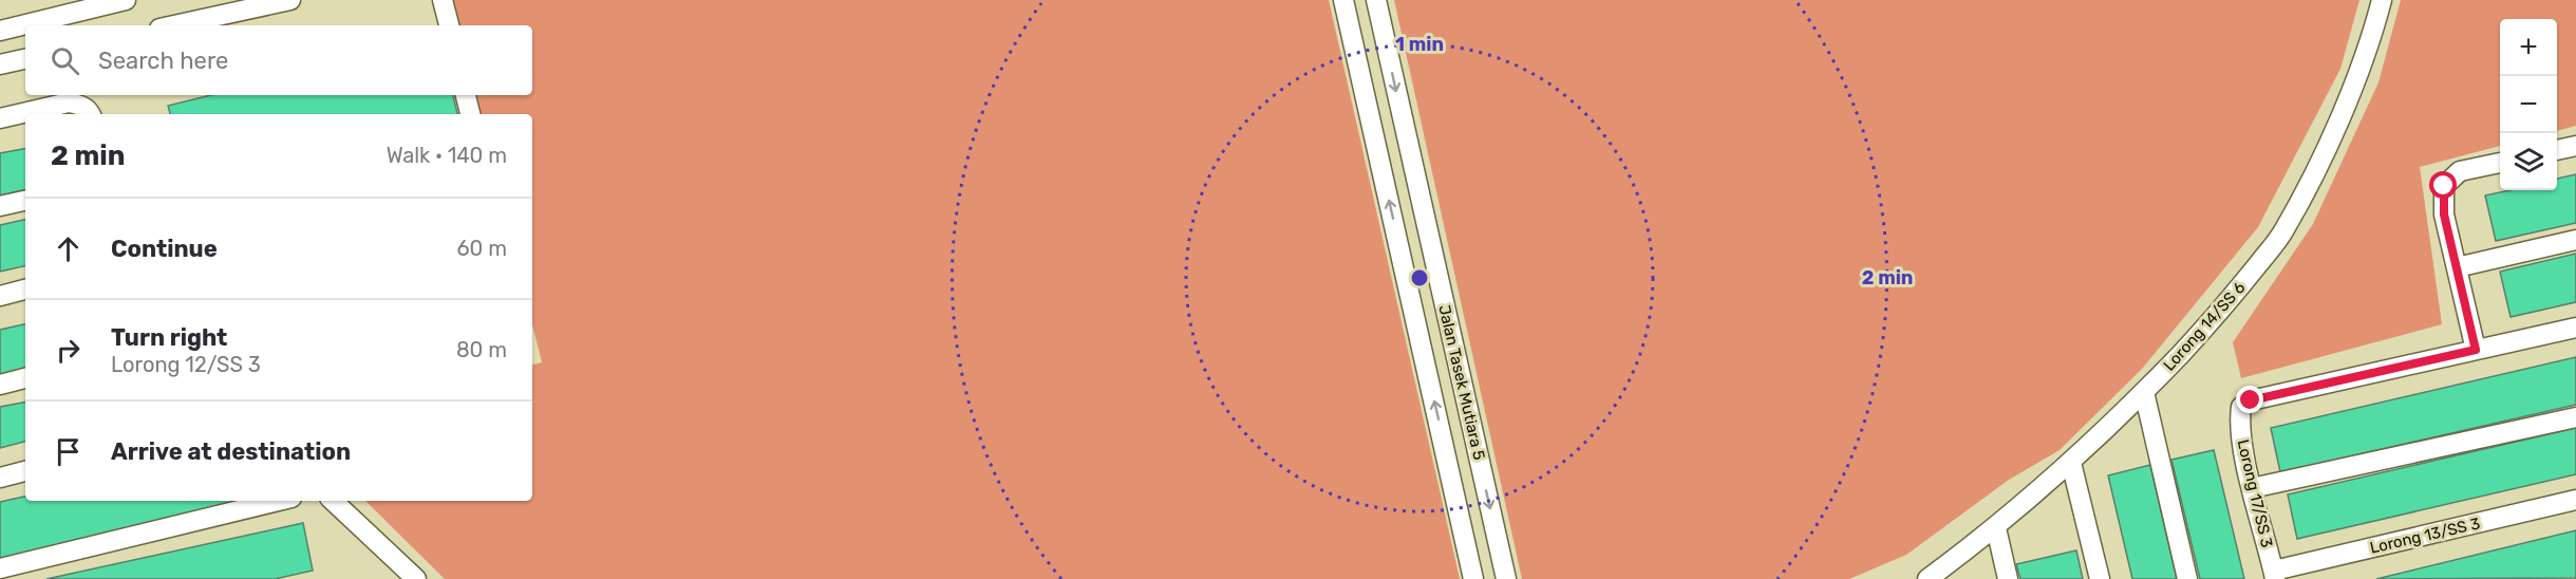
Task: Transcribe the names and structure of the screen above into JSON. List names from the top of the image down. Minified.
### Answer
{"streets":{"street":["Lorong 14/SS 6","Jalan Tasek Mutiara 5","Lorong 17/SS 3","Lorong 13/SS 3"]},"crossings":[["Lorong 17/SS 3","Lorong 13/SS 3"]],"page":{"map_buttons":["+","−"],"search":"Search here","heading":["2 min","Walk · 140 m"],"list":[["Continue","60 m"],["Turn right","Lorong 12/SS 3","80 m"],"Arrive at destination"]},"rings":["1 min","2 min"]}
